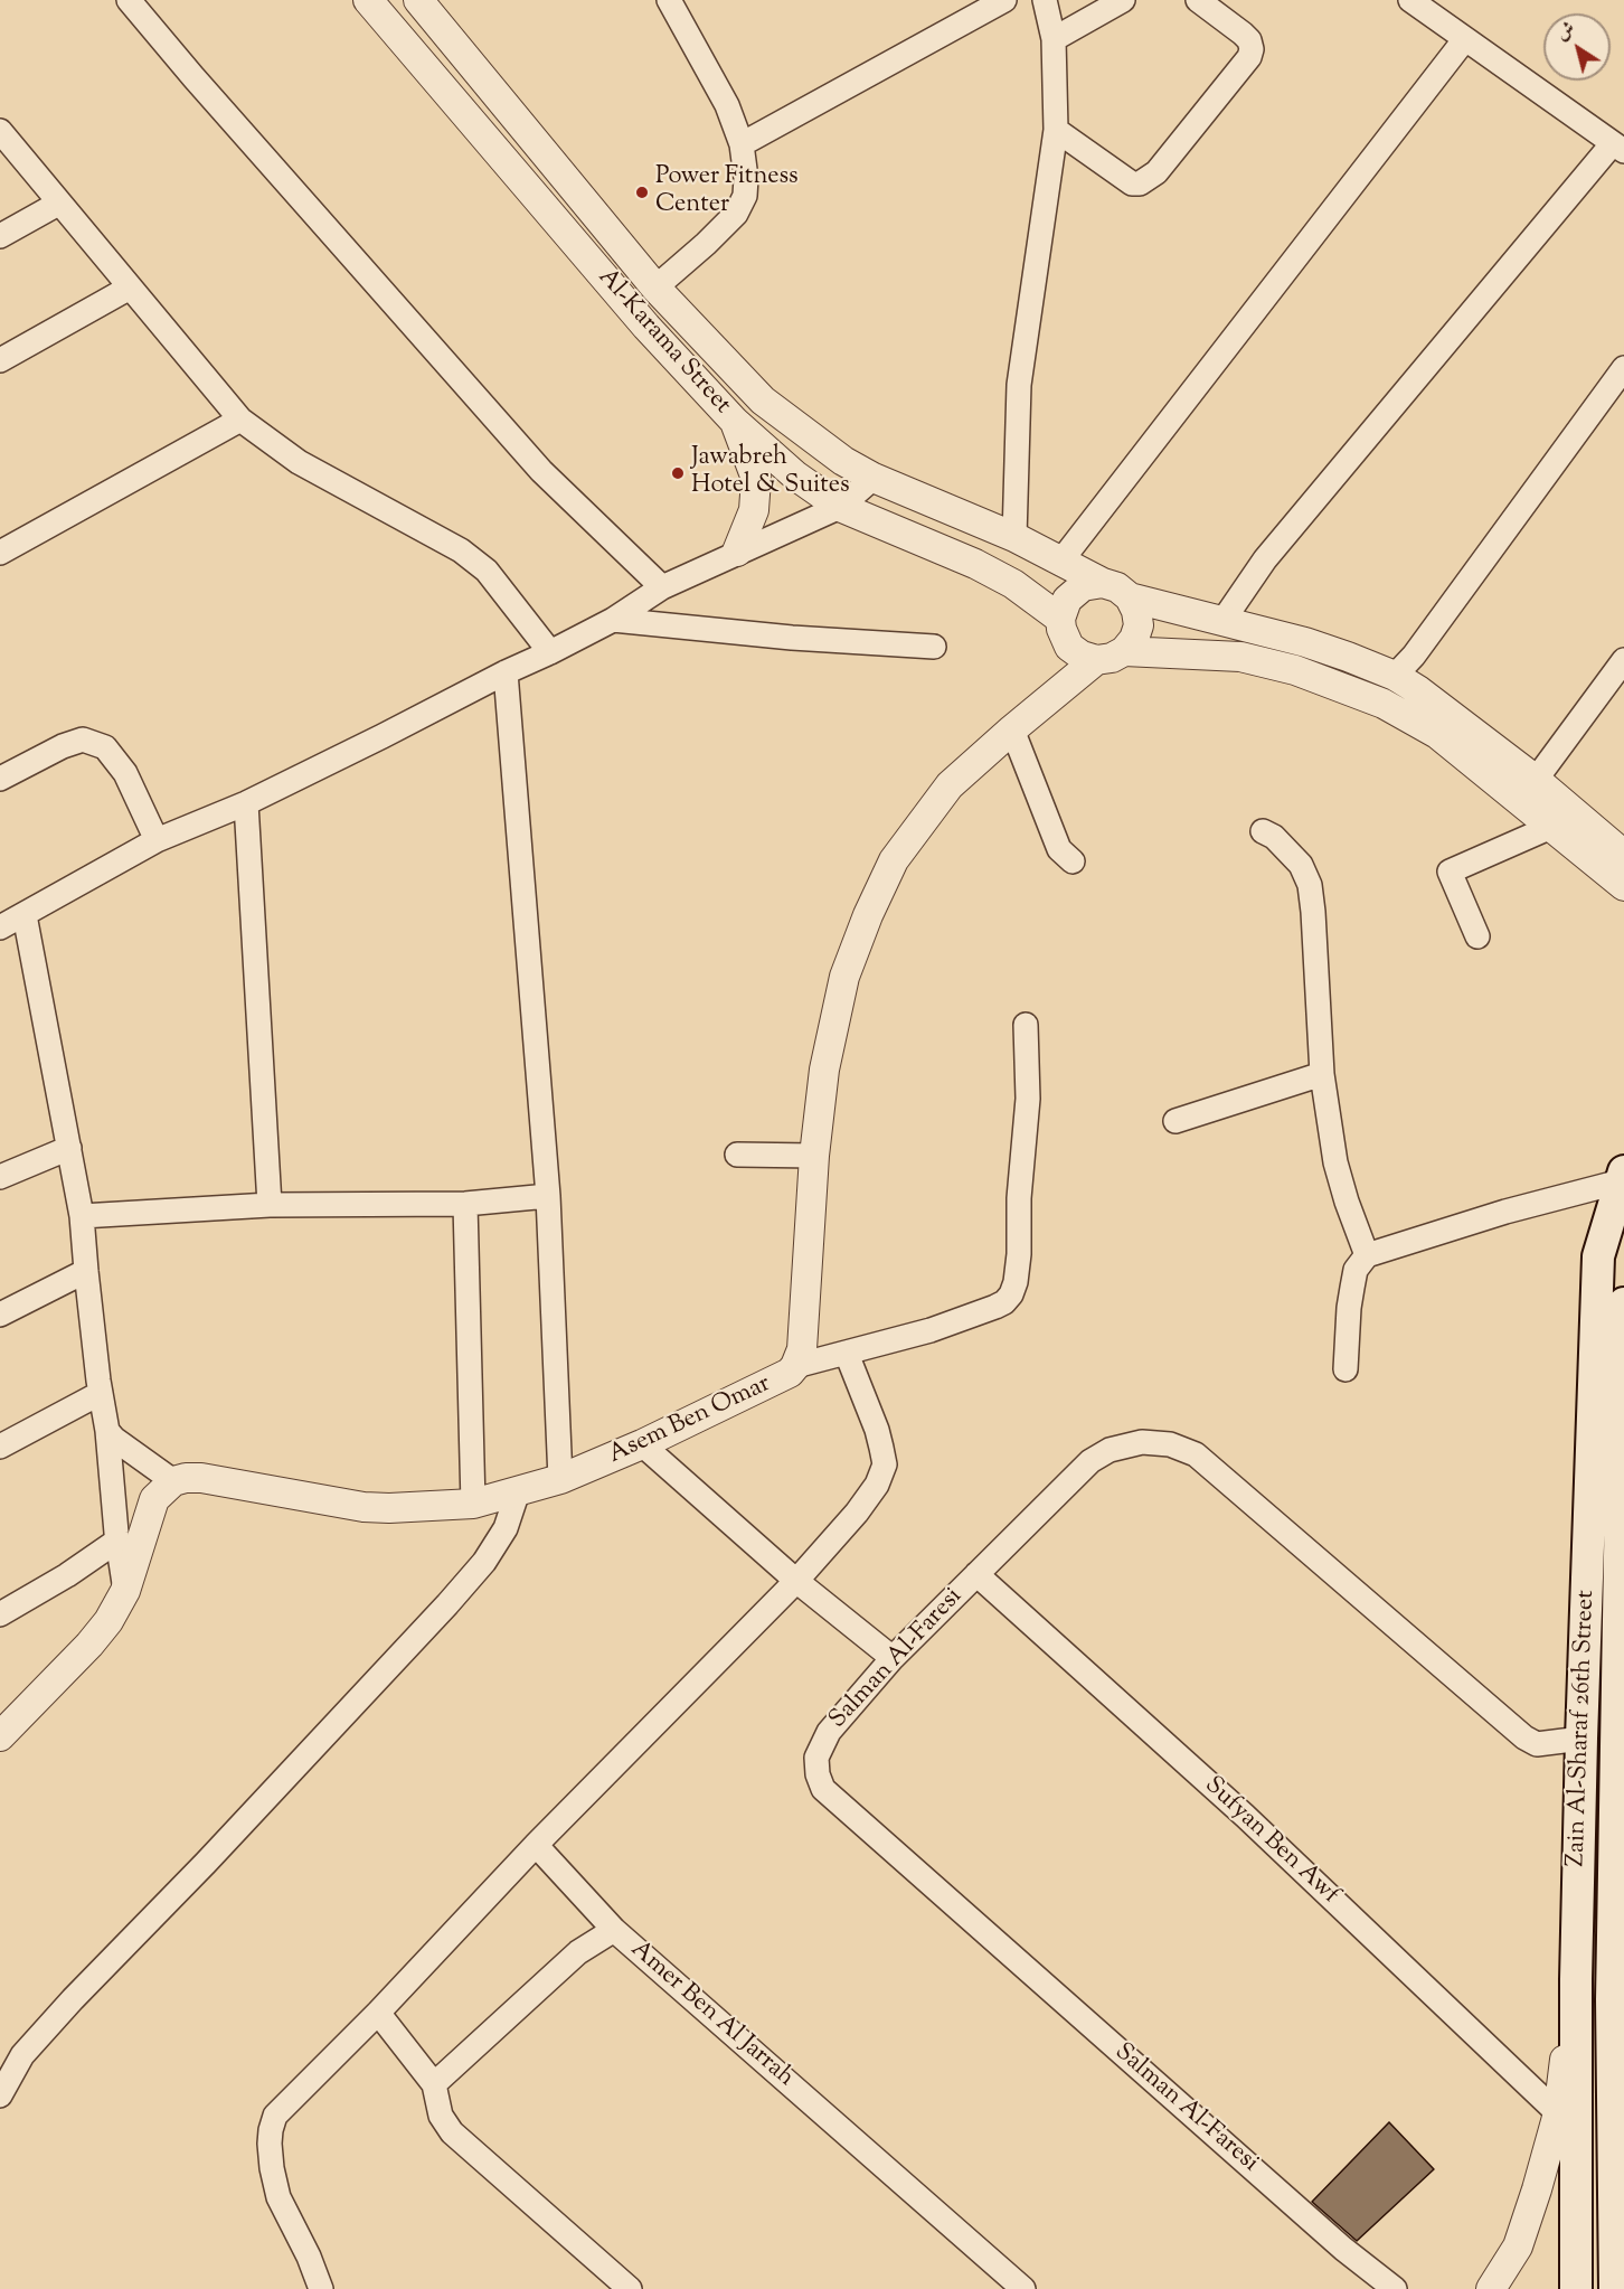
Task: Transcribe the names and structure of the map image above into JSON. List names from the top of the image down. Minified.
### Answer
{"streets":{"main road":["Zain Al-Sharaf 26th Street"],"street":["Al-Karama Street","Asem Ben Omar","Salman Al-Faresi","Sufyan Ben Awf","Amer Ben Al Jarrah"]},"crossings":[["Al-Karama Street","Asem Ben Omar"],["Salman Al-Faresi","Zain Al-Sharaf 26th Street"],["Salman Al-Faresi","Sufyan Ben Awf"]],"places":["Power Fitness Center","Jawabreh Hotel & Suites"],"north":"top left"}
